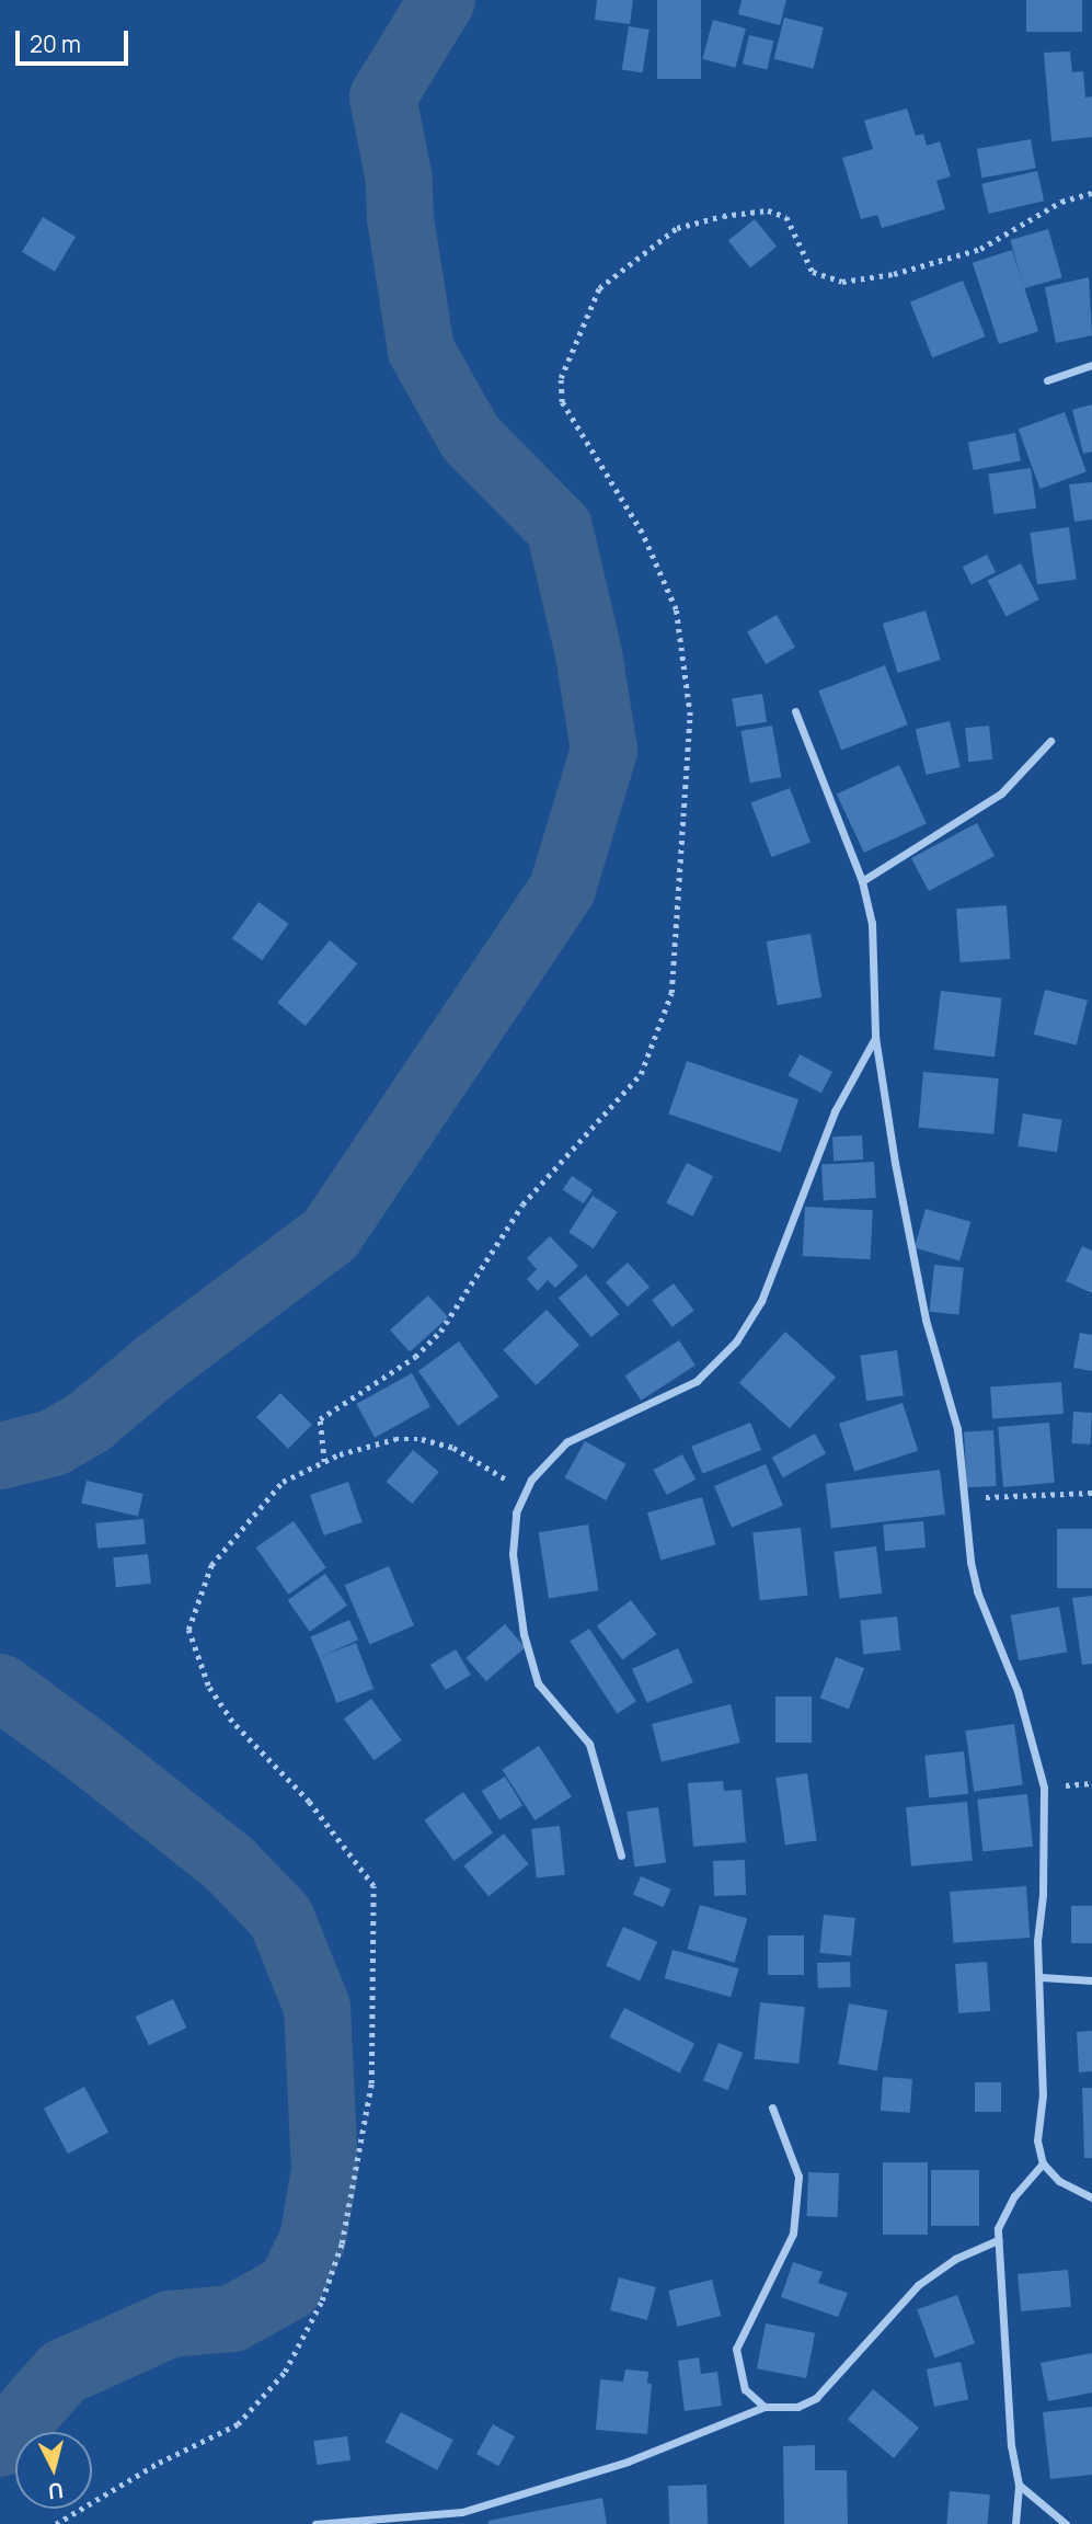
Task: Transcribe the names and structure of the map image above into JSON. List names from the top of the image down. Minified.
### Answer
{"scale_bar":"20 m","north":"bottom"}
